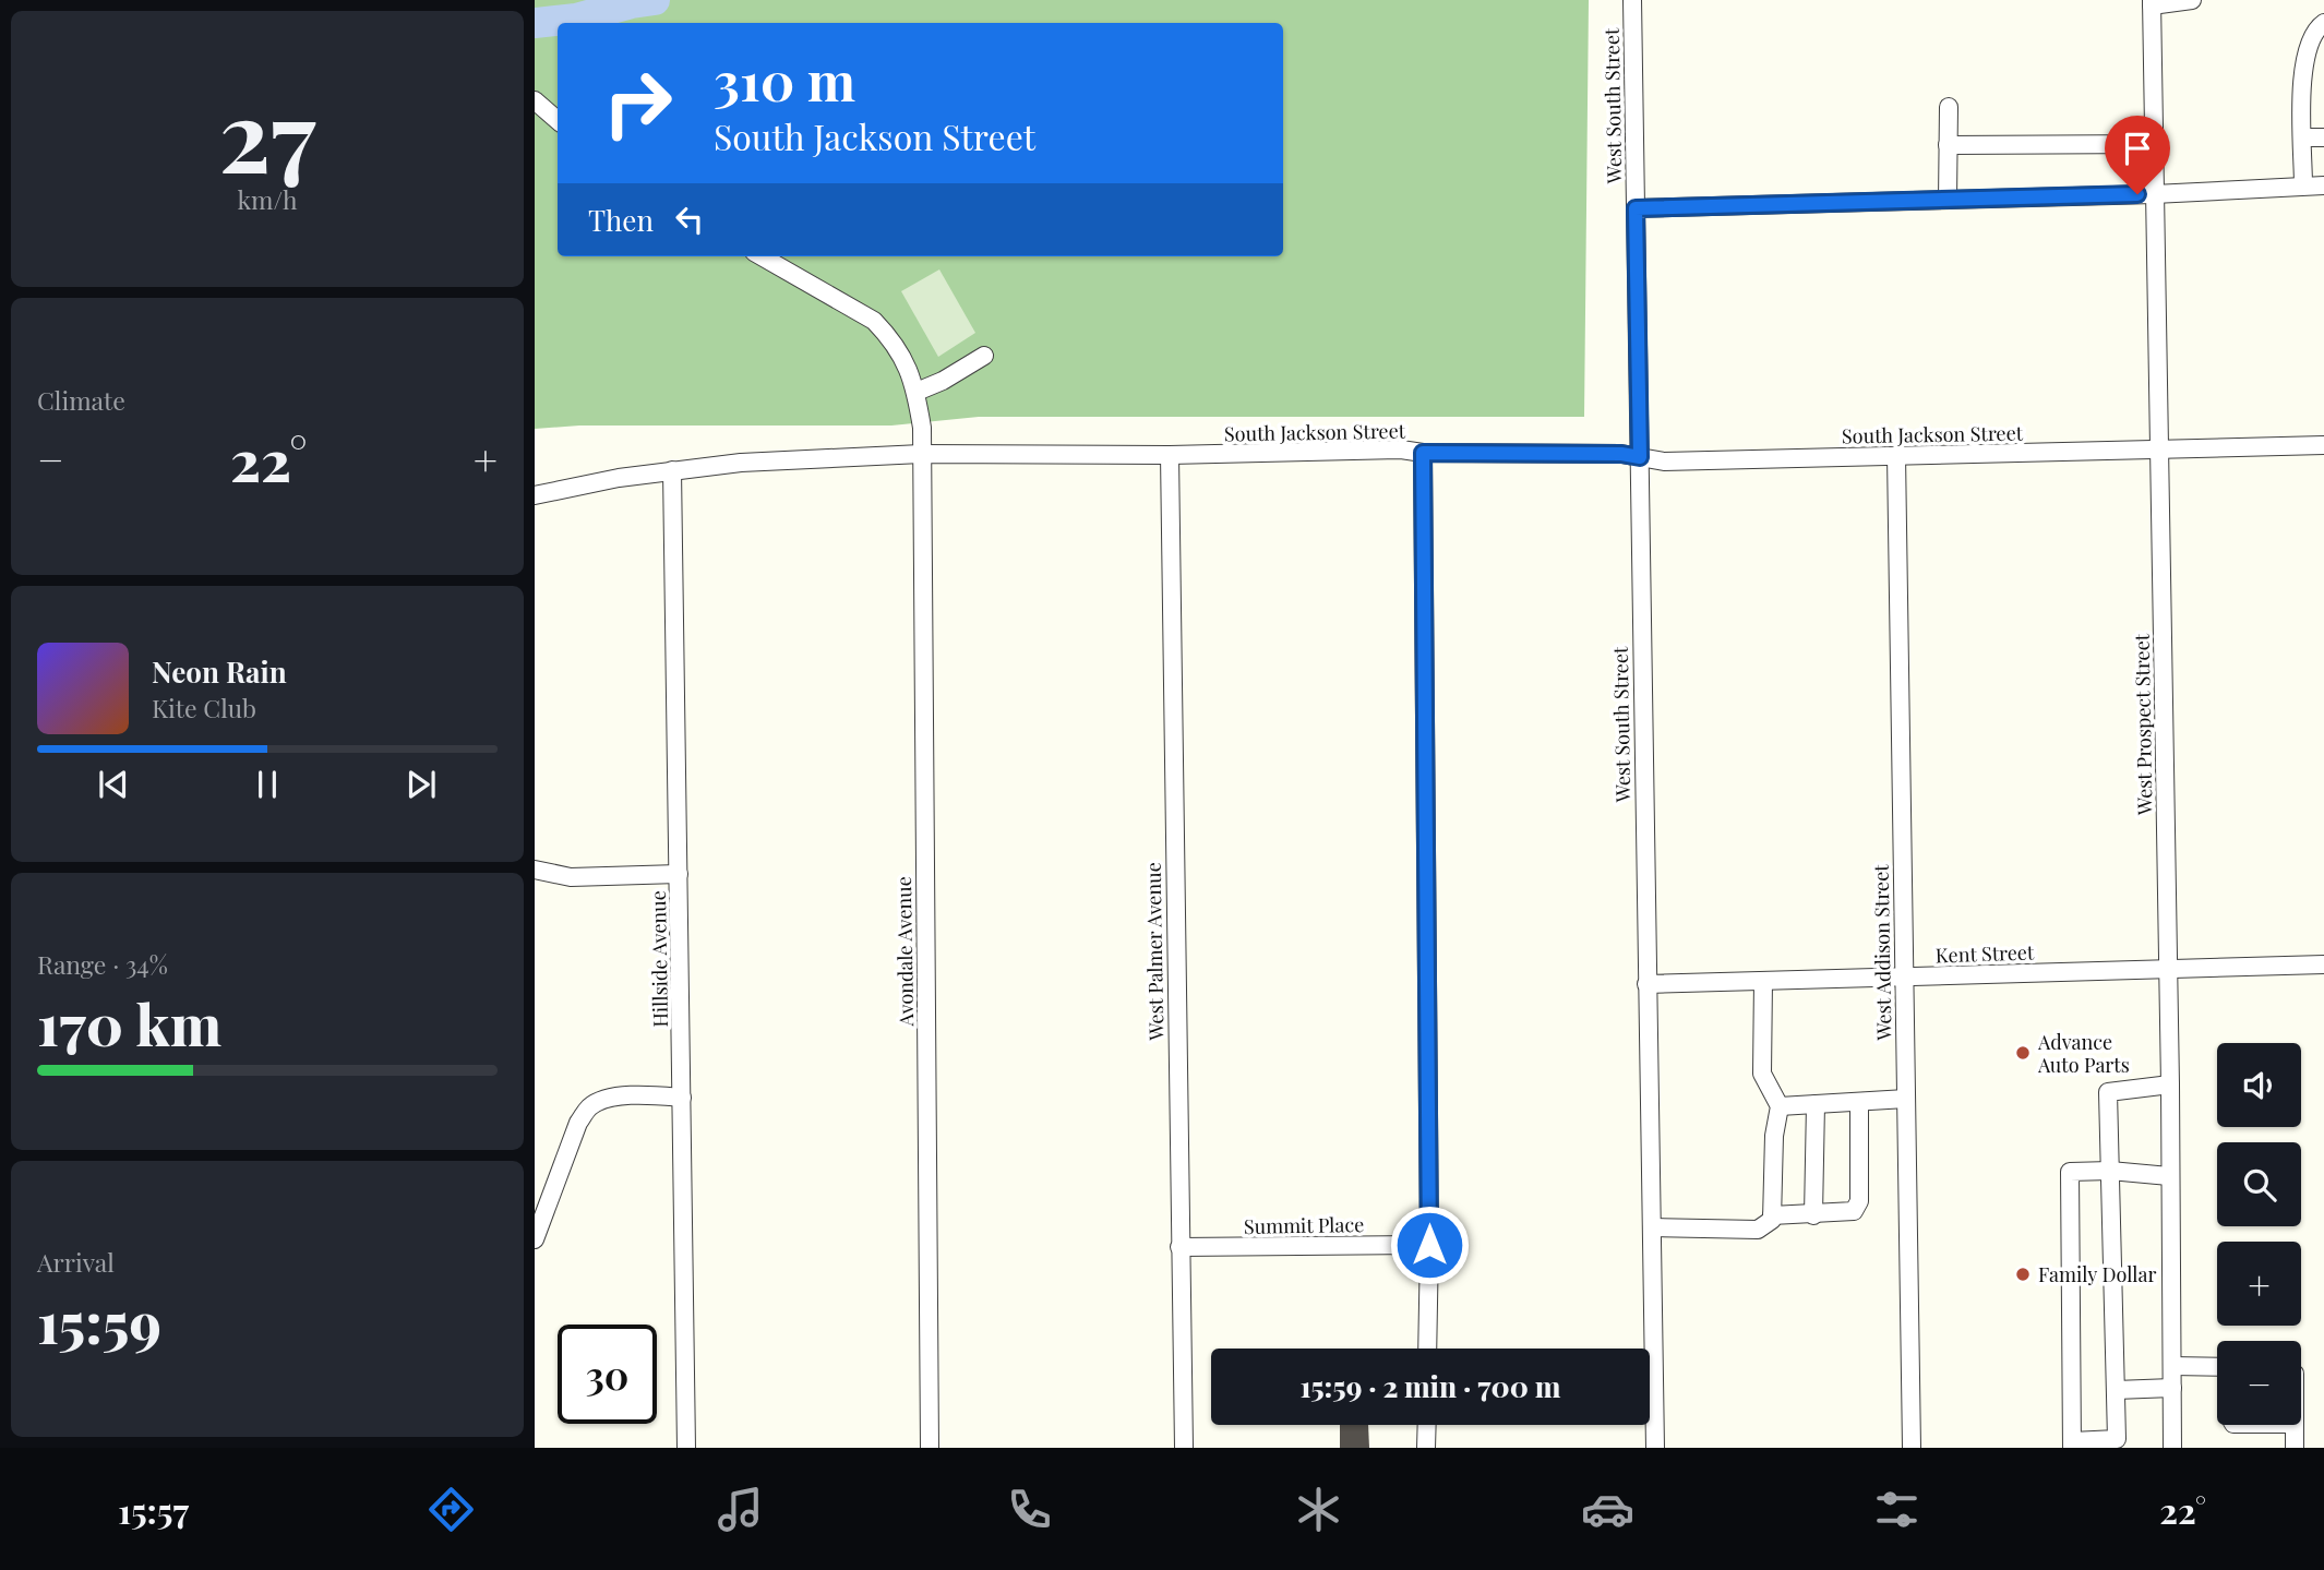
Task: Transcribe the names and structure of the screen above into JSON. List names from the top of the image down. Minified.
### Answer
{"streets":{"street":["West South Street","South Jackson Street","West Prospect Street","Avondale Avenue","West Palmer Avenue","West Addison Street","Kent Street","Hillside Avenue","Summit Place"]},"crossings":[["West South Street","South Jackson Street"],["West South Street","Kent Street"],["South Jackson Street","West Prospect Street"],["South Jackson Street","Avondale Avenue"],["South Jackson Street","West Palmer Avenue"],["South Jackson Street","West Addison Street"],["South Jackson Street","Hillside Avenue"],["West Prospect Street","Kent Street"],["West Palmer Avenue","Summit Place"],["West Addison Street","Kent Street"]],"places":["Advance Auto Parts","Family Dollar"],"page":{"tile":[["27","km/h"],"Climate",["Range · 34%","170 km"],["Arrival","15:59"]],"turn":["310 m","South Jackson Street"],"then":"Then","heat":["−","22°","+"],"song":["Neon Rain","Kite Club"],"map_buttons":["+","−"],"limit":"30","trip":"15:59 · 2 min · 700 m","tabs":["15:57","22°"]}}
